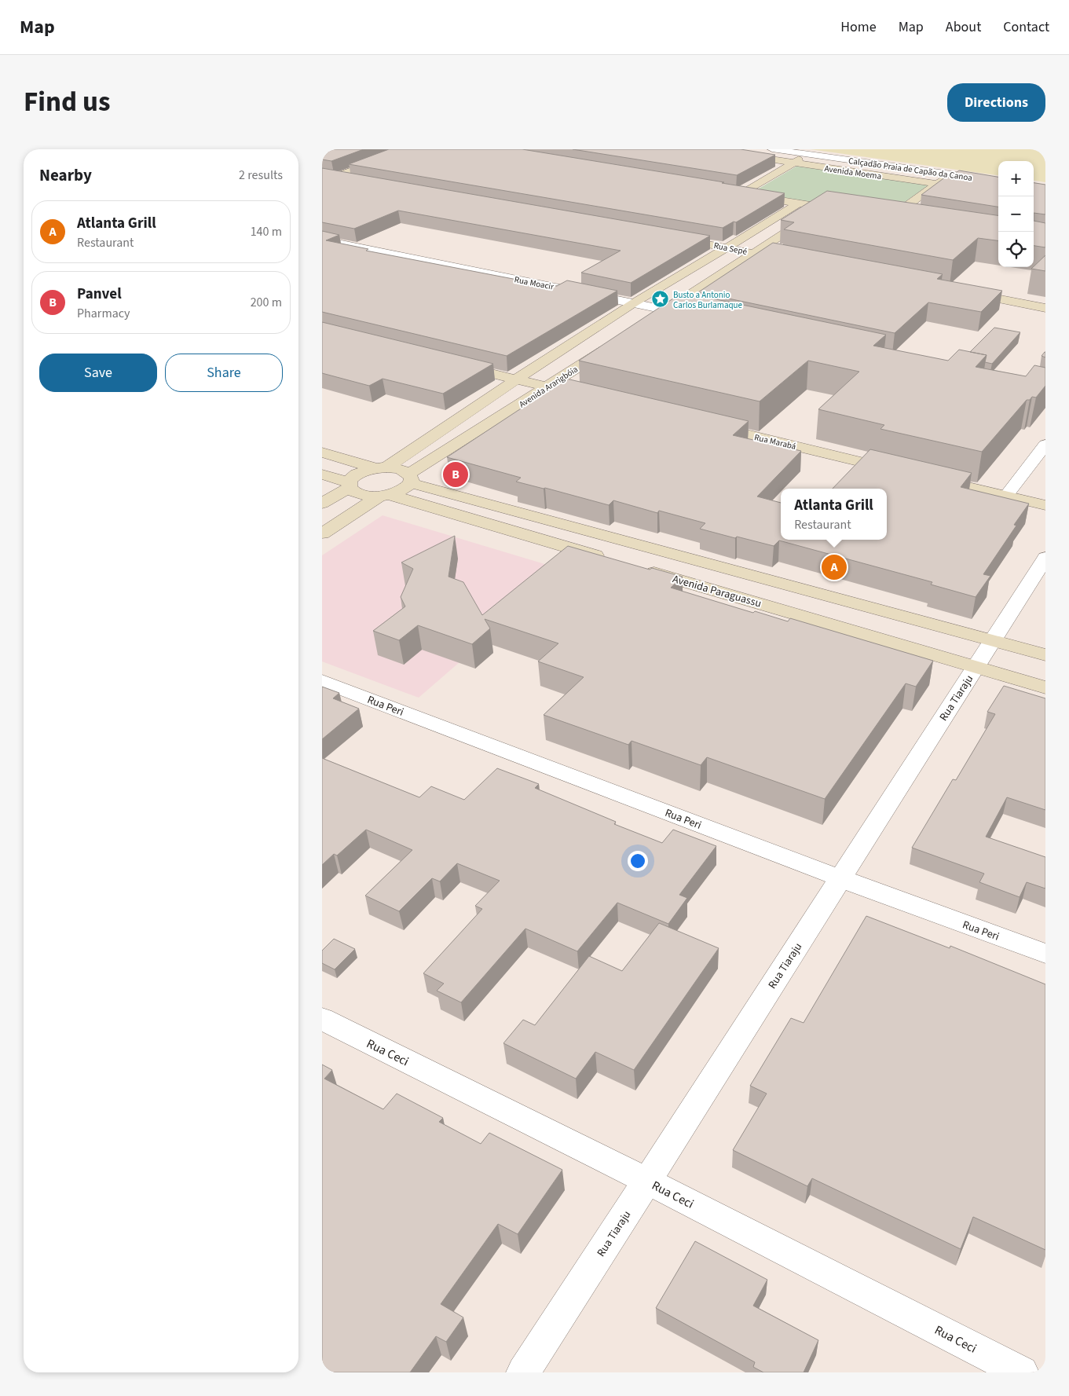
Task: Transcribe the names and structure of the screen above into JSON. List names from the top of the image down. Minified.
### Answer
{"streets":{"street":["Calçadão Praia de Capão da Canoa","Avenida Moema","Rua Sepé","Rua Moacir","Avenida Ararigbóia","Rua Marabá","Avenida Paraguassu","Rua Tiaraju","Rua Peri","Rua Ceci"]},"crossings":[["Avenida Paraguassu","Rua Tiaraju"],["Rua Tiaraju","Rua Peri"],["Rua Tiaraju","Rua Ceci"]],"places":{"place":["Busto a Antonio Carlos Burlamaque"]},"page":{"header":"Map","nav":["Home","Map","About","Contact"],"title":"Find us","buttons":["Directions",["Save","Share"]],"heading":["Nearby","2 results"],"map_buttons":["+","−"],"list":[{"mark":"A","name":"Atlanta Grill","note":"Restaurant","value":"140 m"},{"mark":"B","name":"Panvel","note":"Pharmacy","value":"200 m"}],"pins":["B","A"],"popup":["Atlanta Grill","Restaurant"]}}
